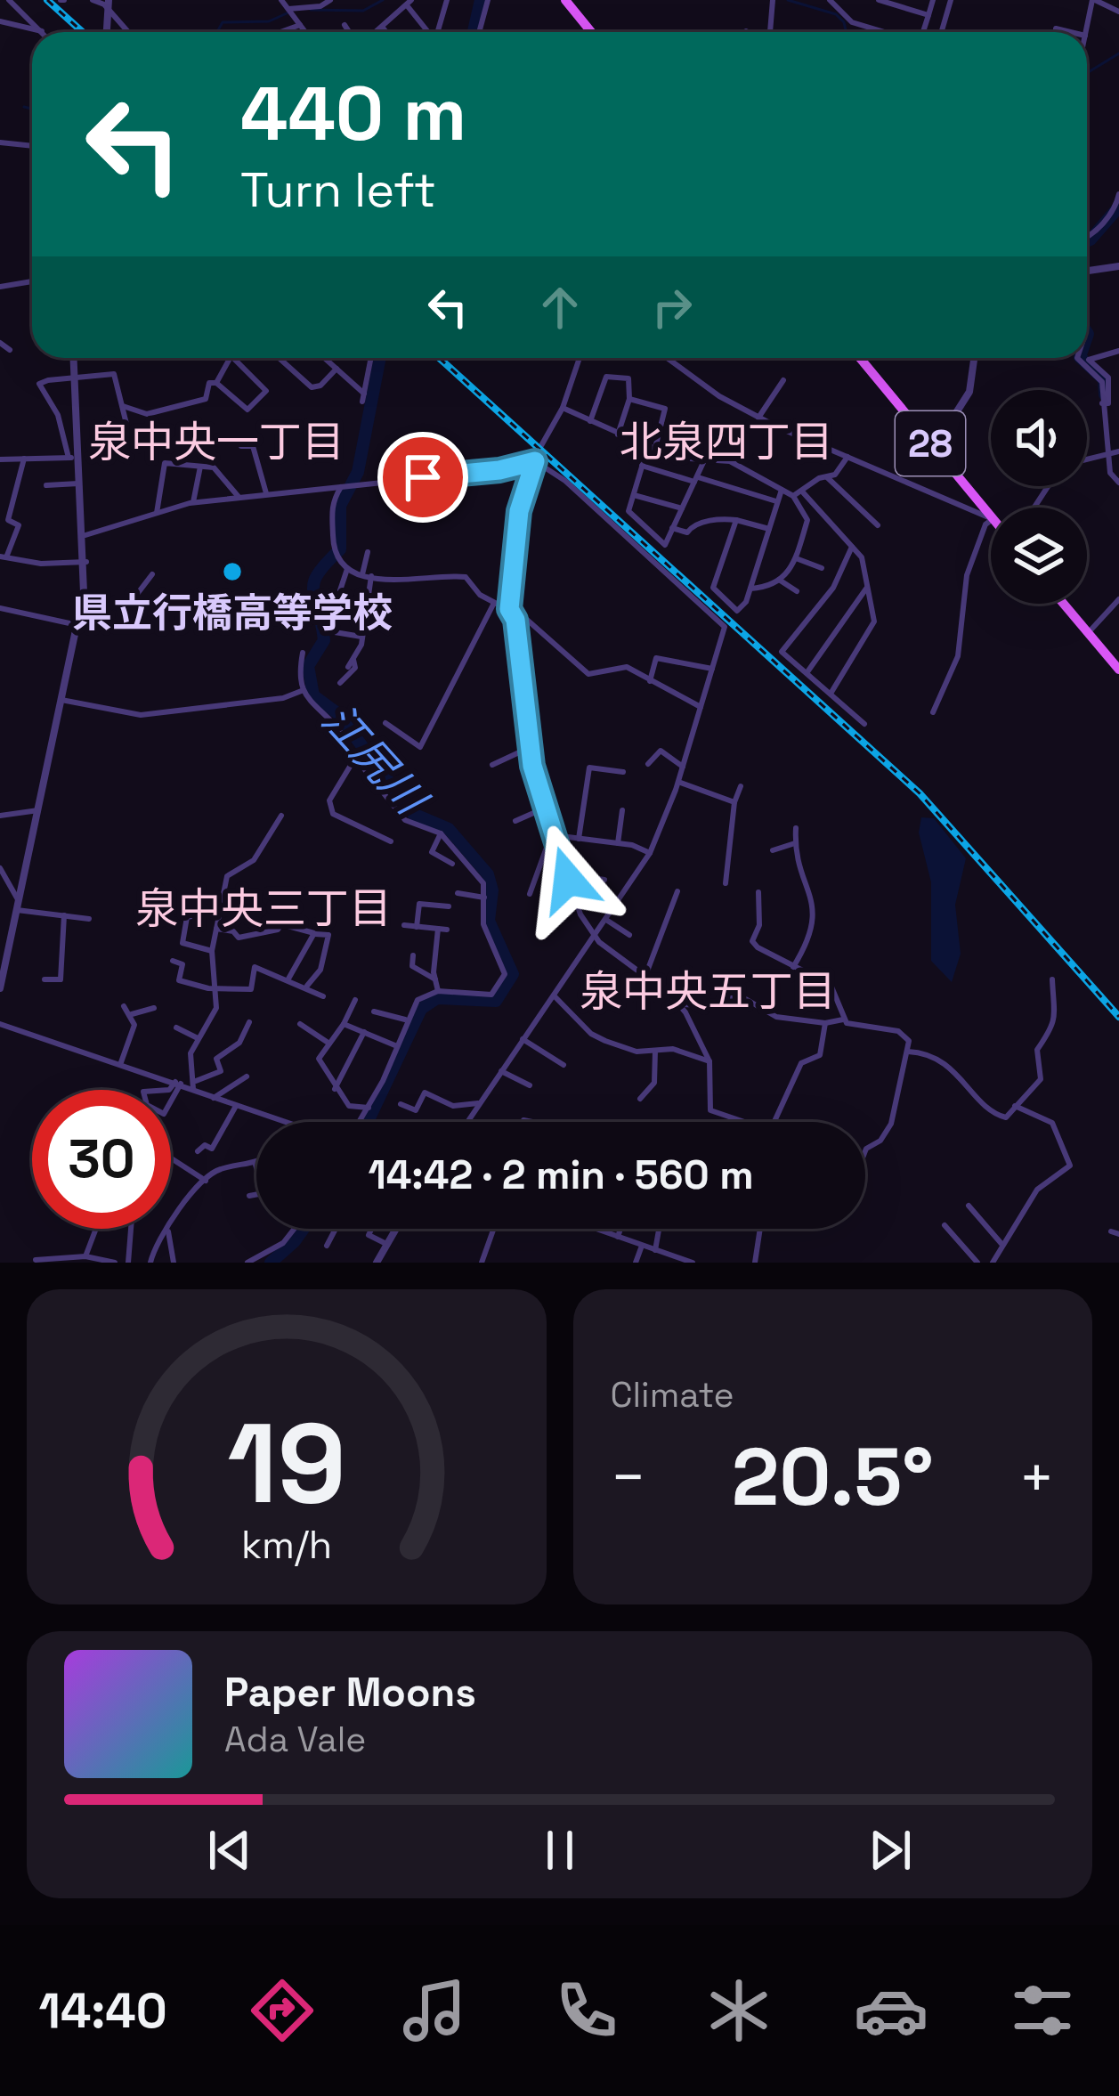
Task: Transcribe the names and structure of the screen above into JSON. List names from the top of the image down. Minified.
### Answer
{"streets":{"main road":["28"]},"districts":["泉中央一丁目","北泉四丁目","泉中央三丁目","泉中央五丁目"],"water":["江尻川"],"places":["県立行橋高等学校"],"page":{"turn":["440 m","Turn left"],"limit":"30","trip":"14:42 · 2 min · 560 m","tile":"Climate","heat":["−","20.5°","+"],"song":["Paper Moons","Ada Vale"],"tabs":"14:40","gauge":["19","km/h"]}}
